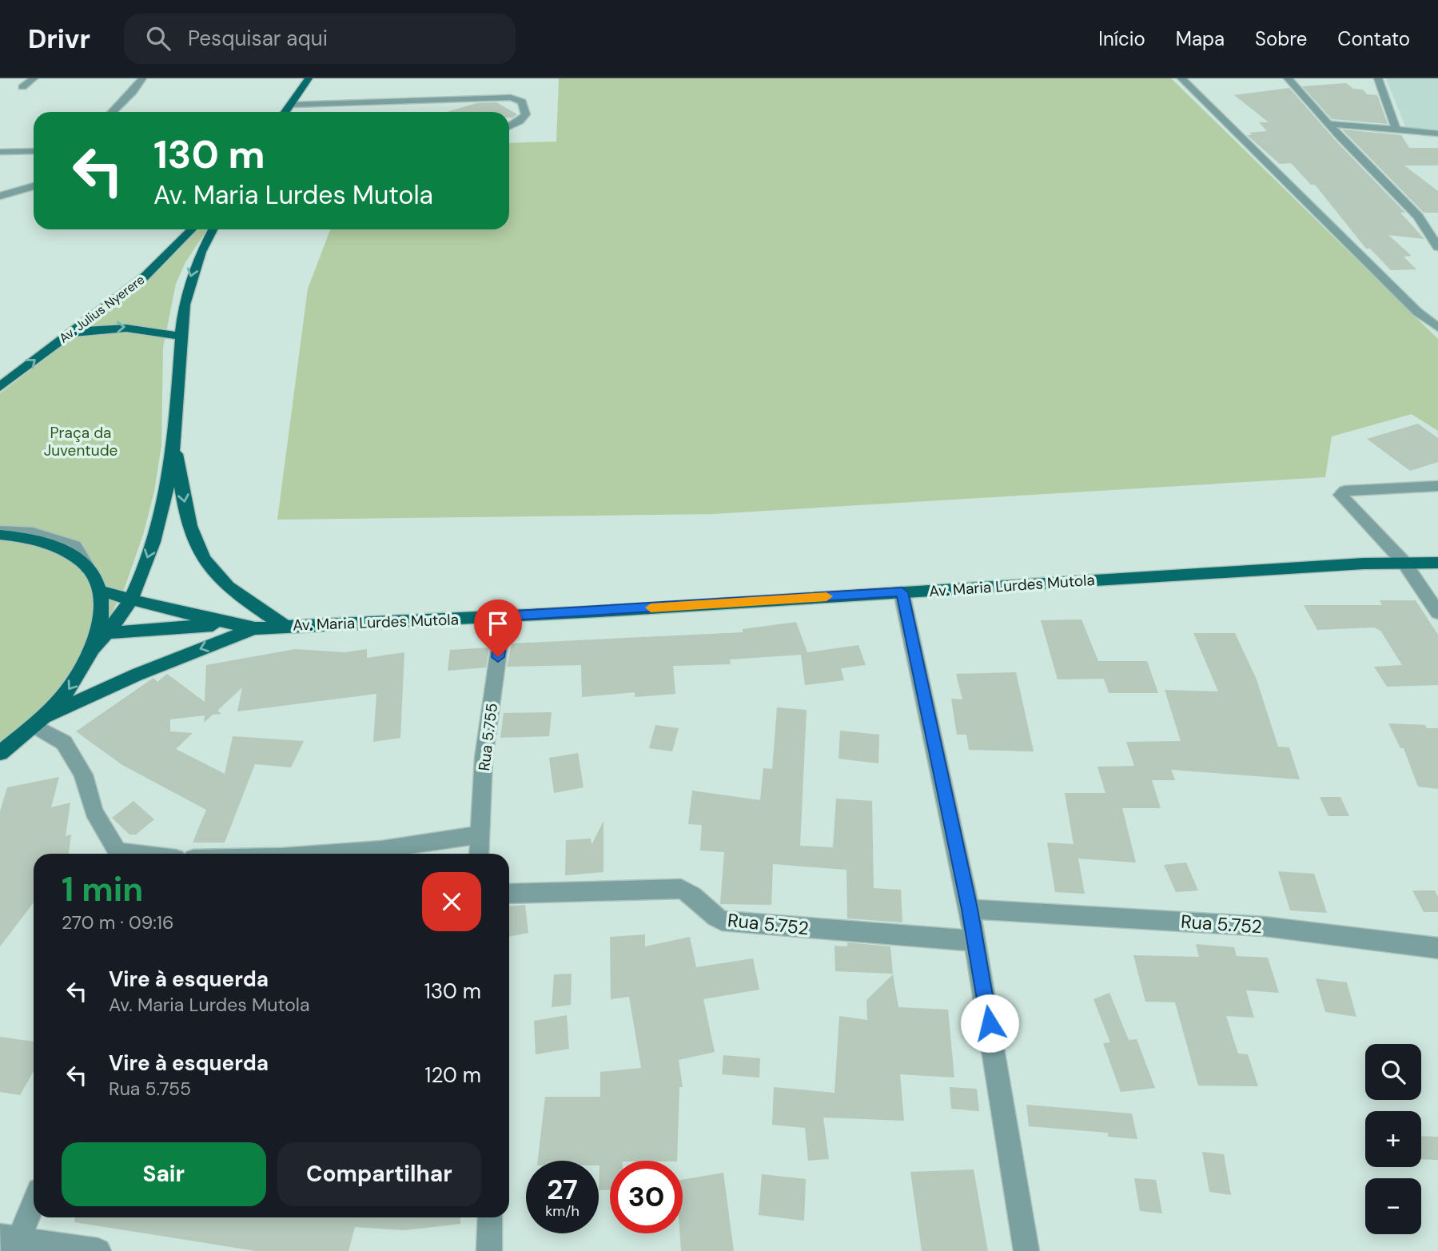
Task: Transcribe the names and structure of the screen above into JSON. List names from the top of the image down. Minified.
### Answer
{"streets":{"main road":["Av. Julius Nyerere","Av. Maria Lurdes Mutola"],"street":["Rua 5.755","Rua 5.752"]},"crossings":[["Av. Maria Lurdes Mutola","Rua 5.755"]],"parks":["Praça da Juventude"],"page":{"header":"Drivr","search":"Pesquisar aqui","nav":["Início","Mapa","Sobre","Contato"],"turn":["130 m","Av. Maria Lurdes Mutola"],"heading":["1 min","270 m · 09:16"],"list":[{"name":"Vire à esquerda","note":"Av. Maria Lurdes Mutola","value":"130 m"},{"name":"Vire à esquerda","note":"Rua 5.755","value":"120 m"}],"map_buttons":["+","−"],"buttons":["Sair","Compartilhar"],"speed":"27 km/h","limit":"30"}}
